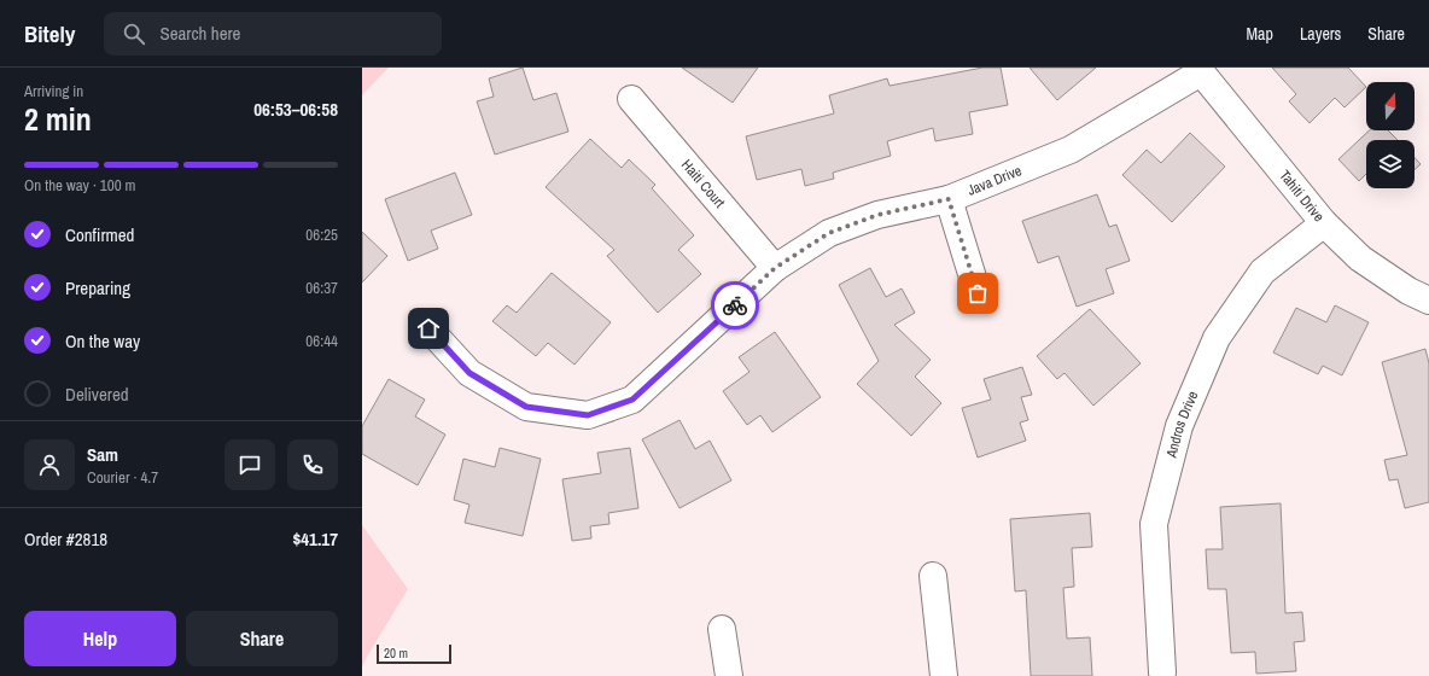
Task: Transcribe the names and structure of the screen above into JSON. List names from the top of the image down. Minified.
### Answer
{"streets":{"street":["Java Drive","Haiti Court","Tahiti Drive","Andros Drive"]},"crossings":[["Java Drive","Haiti Court"],["Java Drive","Tahiti Drive"],["Tahiti Drive","Andros Drive"]],"scale_bar":"20 m","north":"top","page":{"header":"Bitely","search":"Search here","nav":["Map","Layers","Share"],"heading":["2 min","Arriving in","06:53–06:58"],"panel":["Sam","Courier · 4.7","Order #2818","$41.17"],"bar":"On the way · 100 m","list":[["Confirmed","06:25"],["Preparing","06:37"],["On the way","06:44"],"Delivered"],"buttons":["Help","Share"],"scale":"20 m"}}
